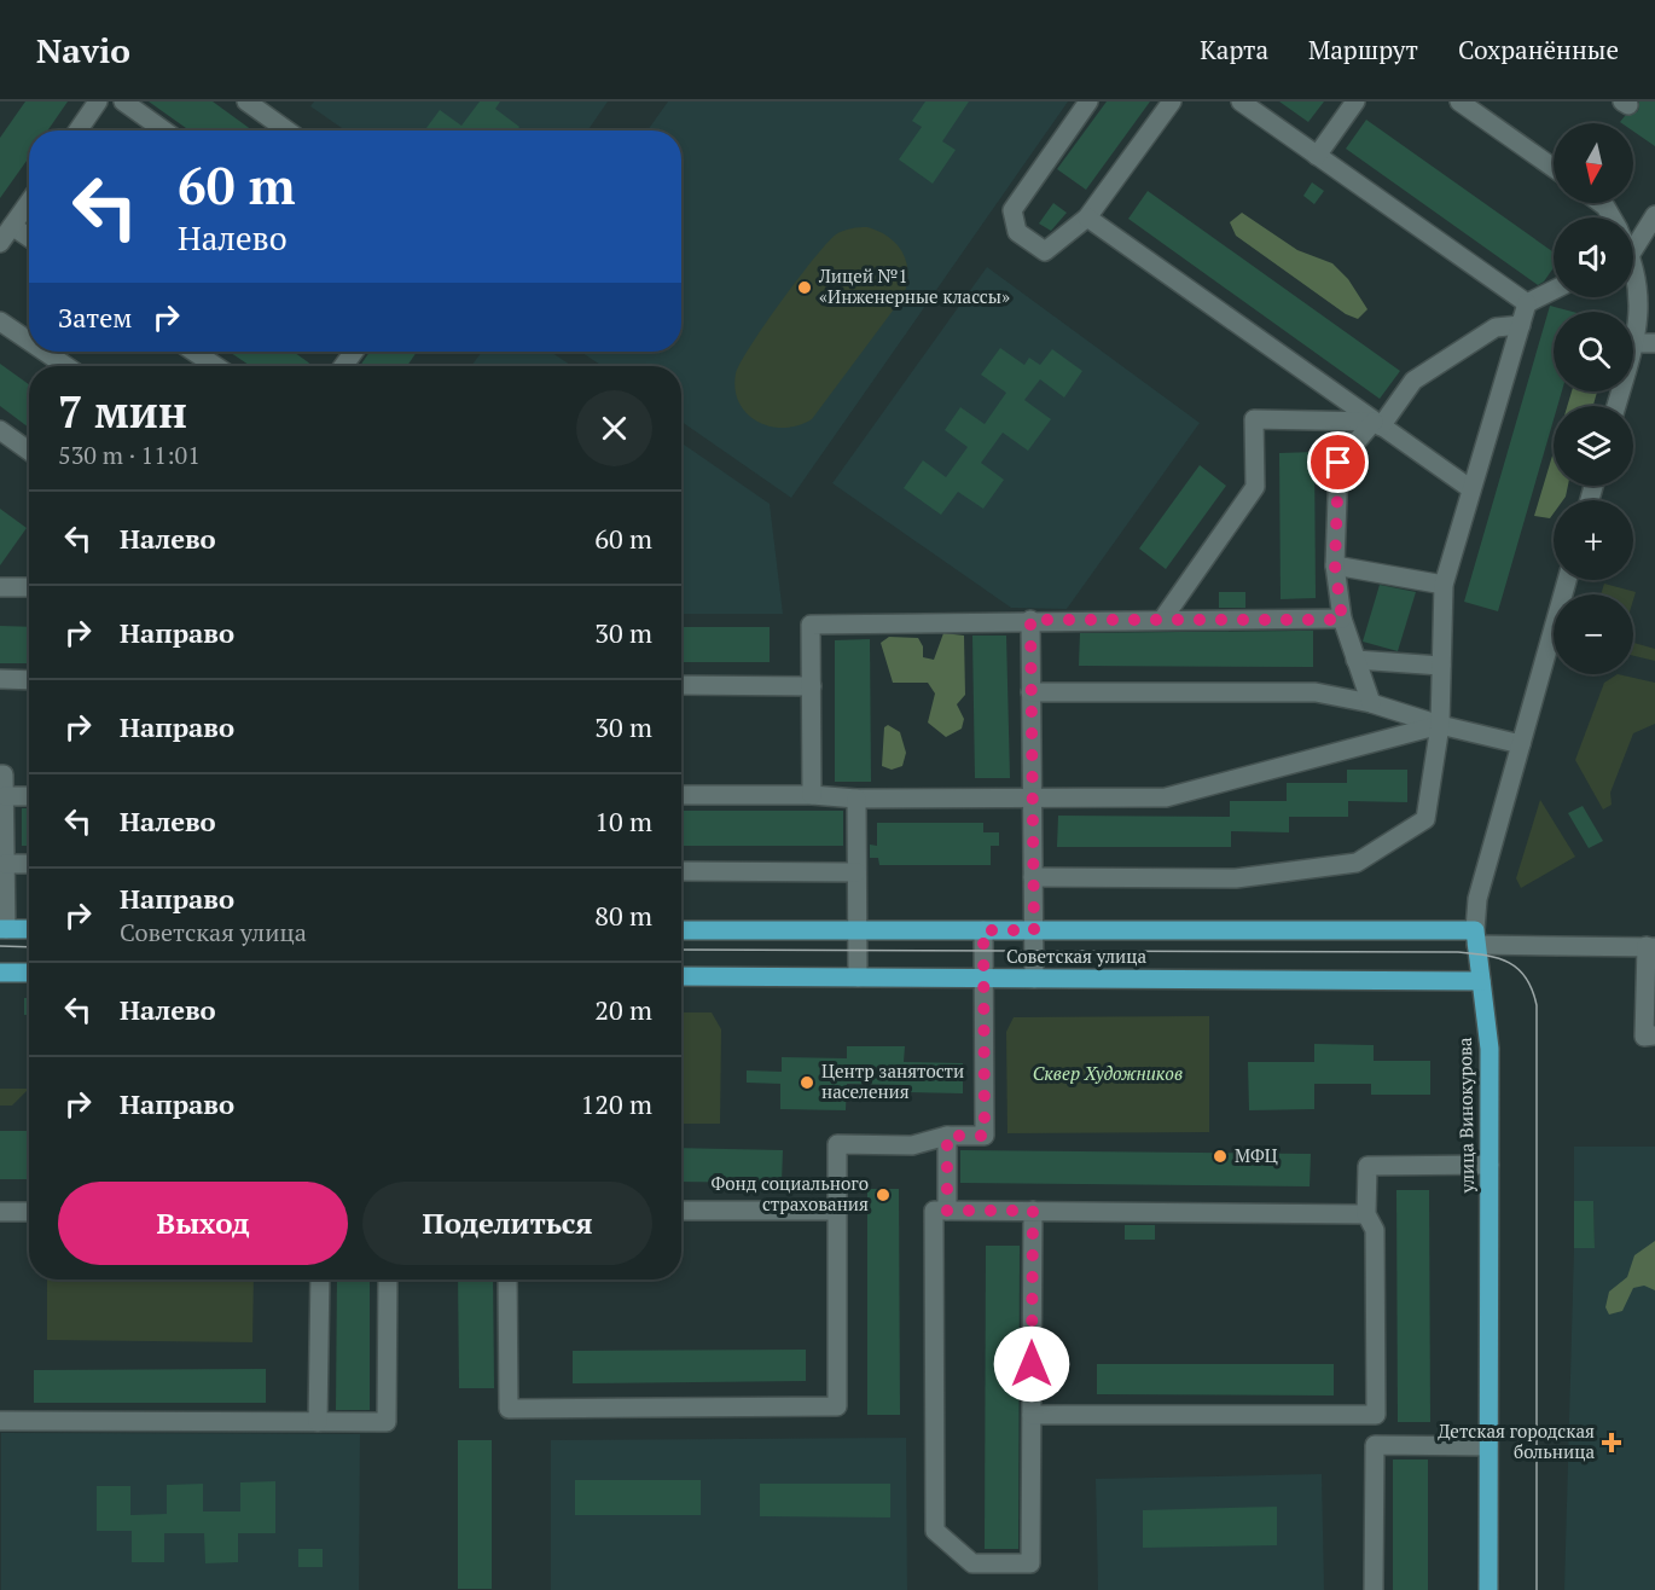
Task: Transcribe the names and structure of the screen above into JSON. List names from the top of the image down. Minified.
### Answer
{"streets":{"main road":["Советская улица","улица Винокурова"]},"crossings":[["Советская улица","улица Винокурова"]],"parks":["Сквер Художников"],"places":{"other":["Лицей №1 «Инженерные классы»","Центр занятости населения","МФЦ","Фонд социального страхования"],"health":["Детская городская больница"]},"north":"bottom","page":{"header":"Navio","nav":["Карта","Маршрут","Сохранённые"],"map_buttons":["+","−"],"turn":["60 m","Налево"],"then":"Затем","heading":["7 мин","530 m · 11:01"],"list":[{"name":"Налево","value":"60 m"},{"name":"Направо","value":"30 m"},{"name":"Направо","value":"30 m"},{"name":"Налево","value":"10 m"},{"name":"Направо","note":"Советская улица","value":"80 m"},{"name":"Налево","value":"20 m"},{"name":"Направо","value":"120 m"}],"buttons":["Выход","Поделиться"]}}
